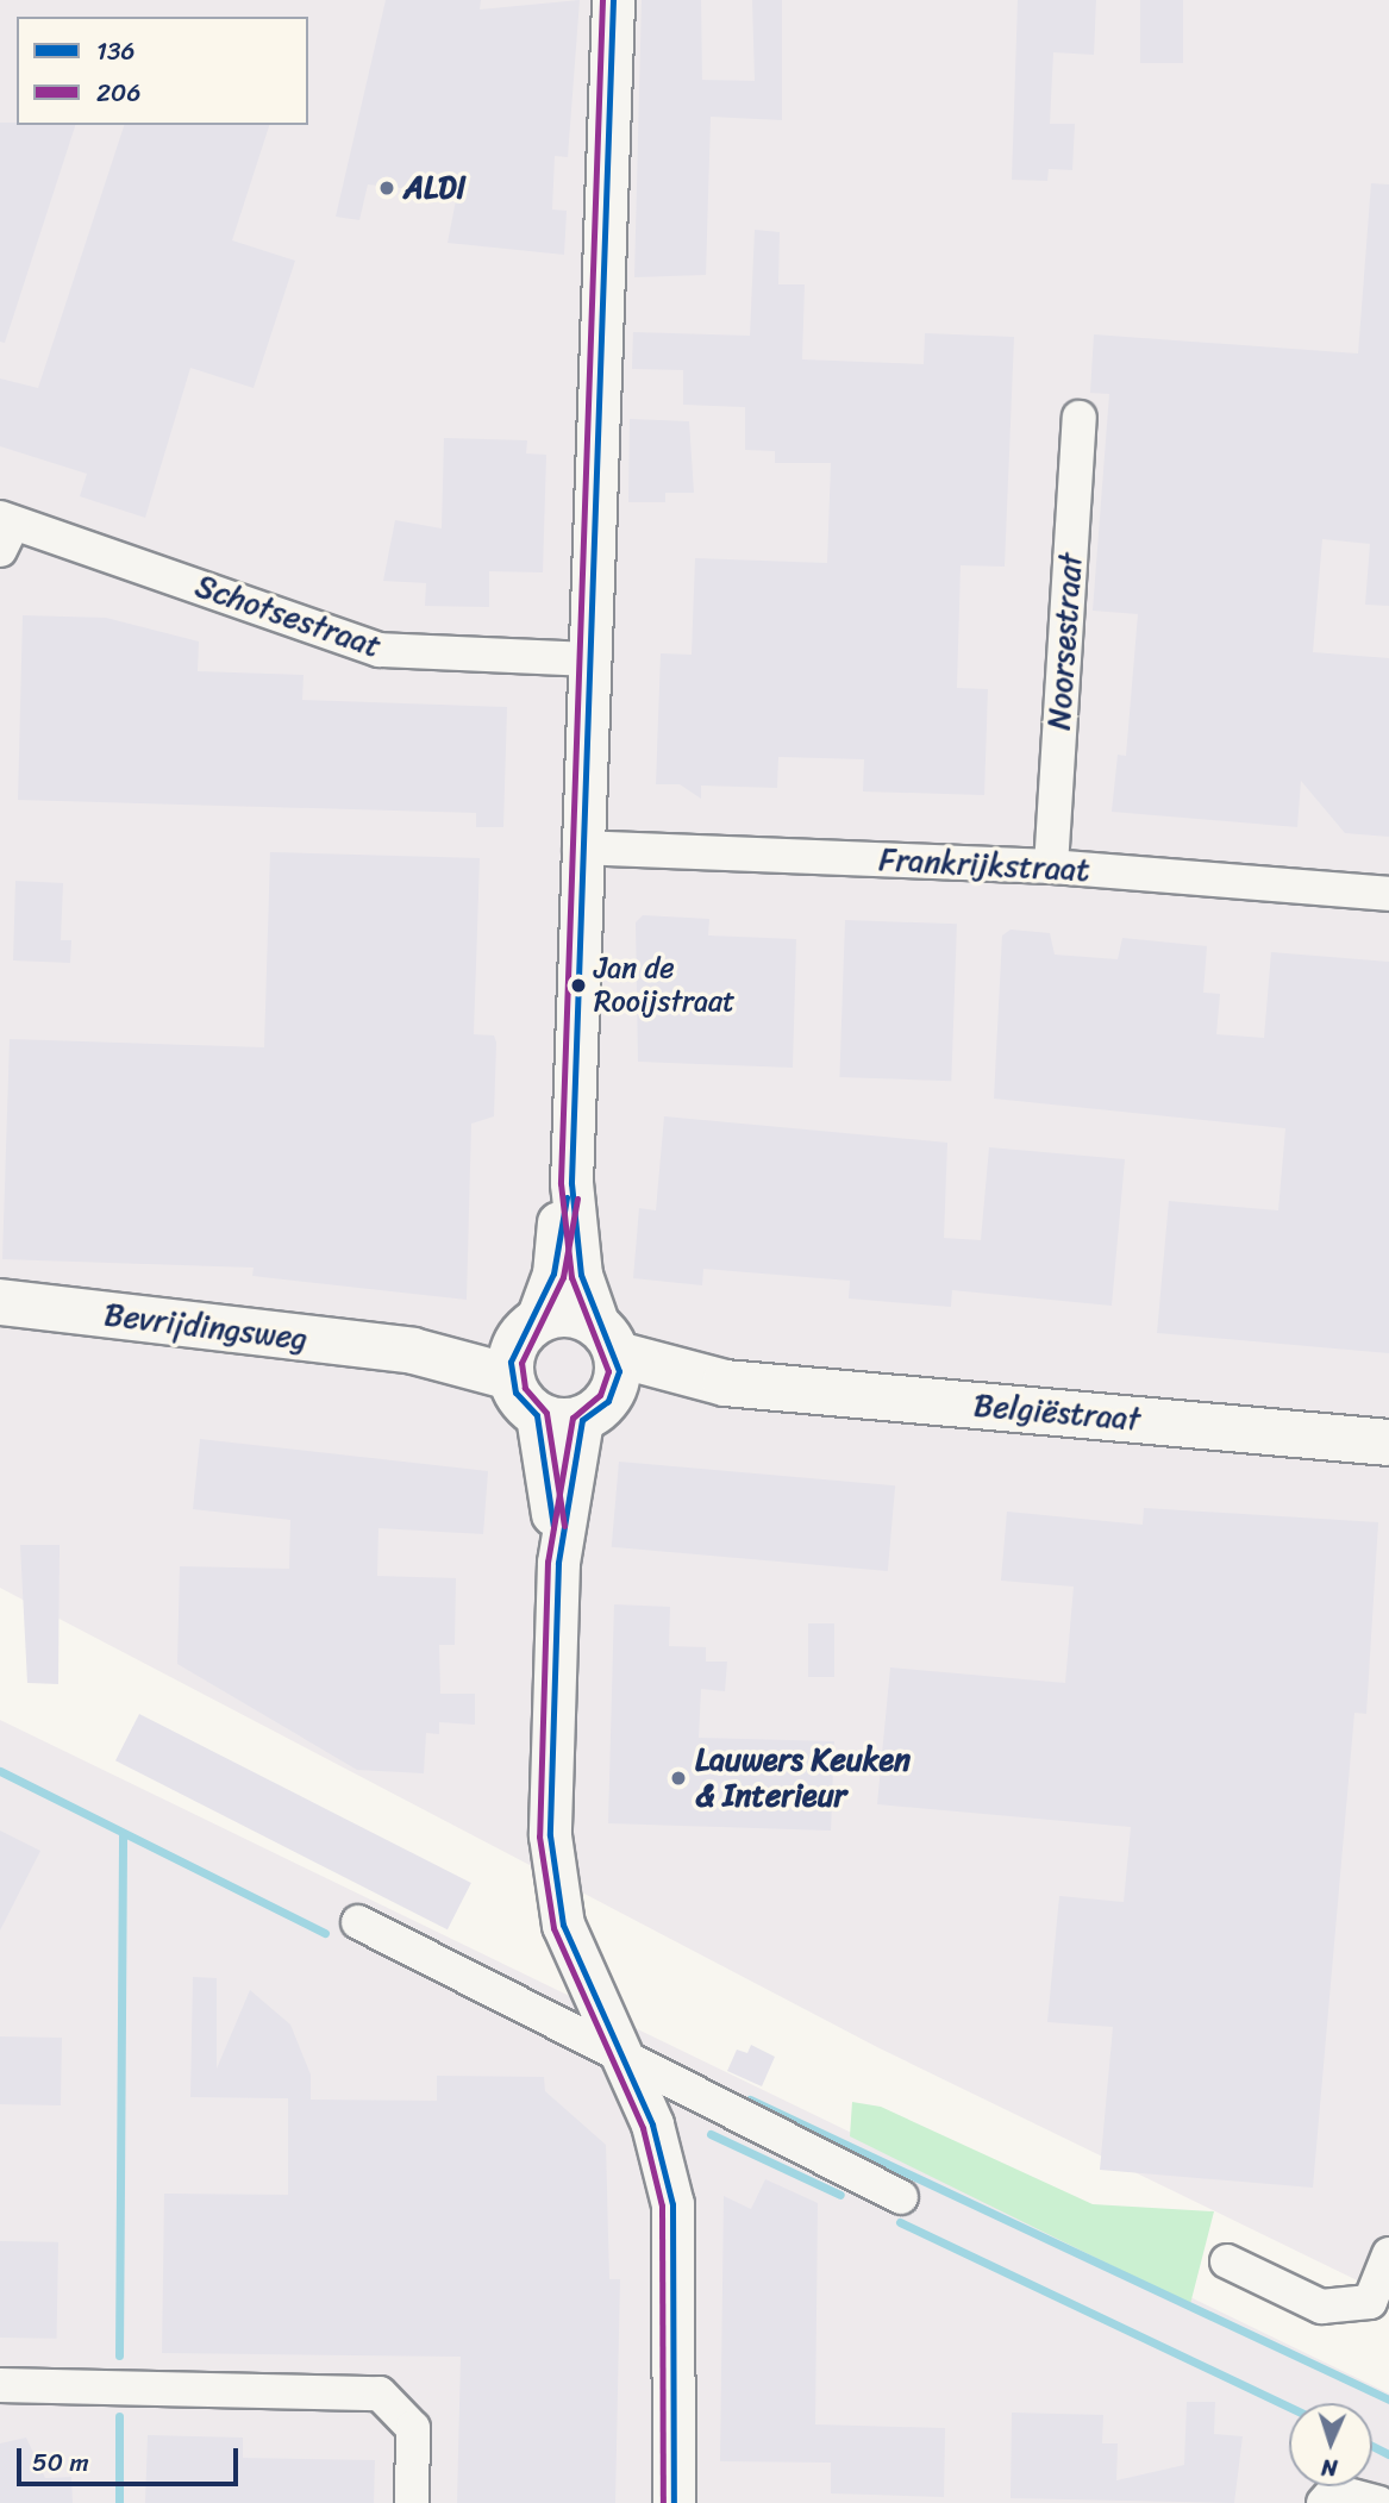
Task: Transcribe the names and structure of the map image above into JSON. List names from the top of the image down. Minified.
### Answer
{"streets":{"main road":["Bevrijdingsweg","Belgiëstraat"],"street":["Schotsestraat","Noorsestraat","Frankrijkstraat"]},"crossings":[["Noorsestraat","Frankrijkstraat"],["Bevrijdingsweg","Belgiëstraat"]],"places":["ALDI","Jan de Rooijstraat","Lauwers Keuken & Interieur"],"lines":["transit line 136","transit line 206"],"legend":["136","206"],"scale_bar":"50 m","north":"bottom"}
